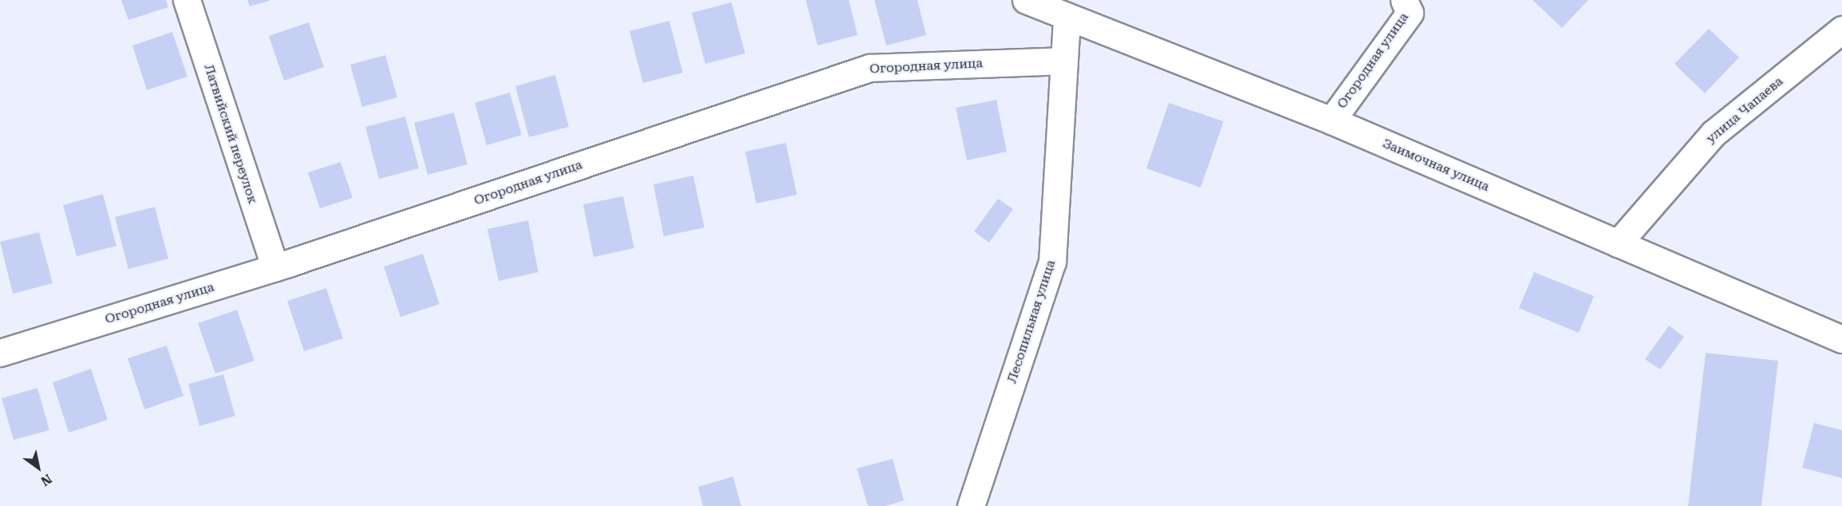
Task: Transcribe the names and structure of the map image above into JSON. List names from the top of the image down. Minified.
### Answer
{"streets":{"street":["Огородная улица","улица Чапаева","Латвийский переулок","Заимочная улица","Лесопильная улица"]},"crossings":[["Огородная улица","Латвийский переулок"],["Огородная улица","Заимочная улица"],["Огородная улица","Лесопильная улица"],["улица Чапаева","Заимочная улица"],["Заимочная улица","Лесопильная улица"]],"north":"bottom right"}
